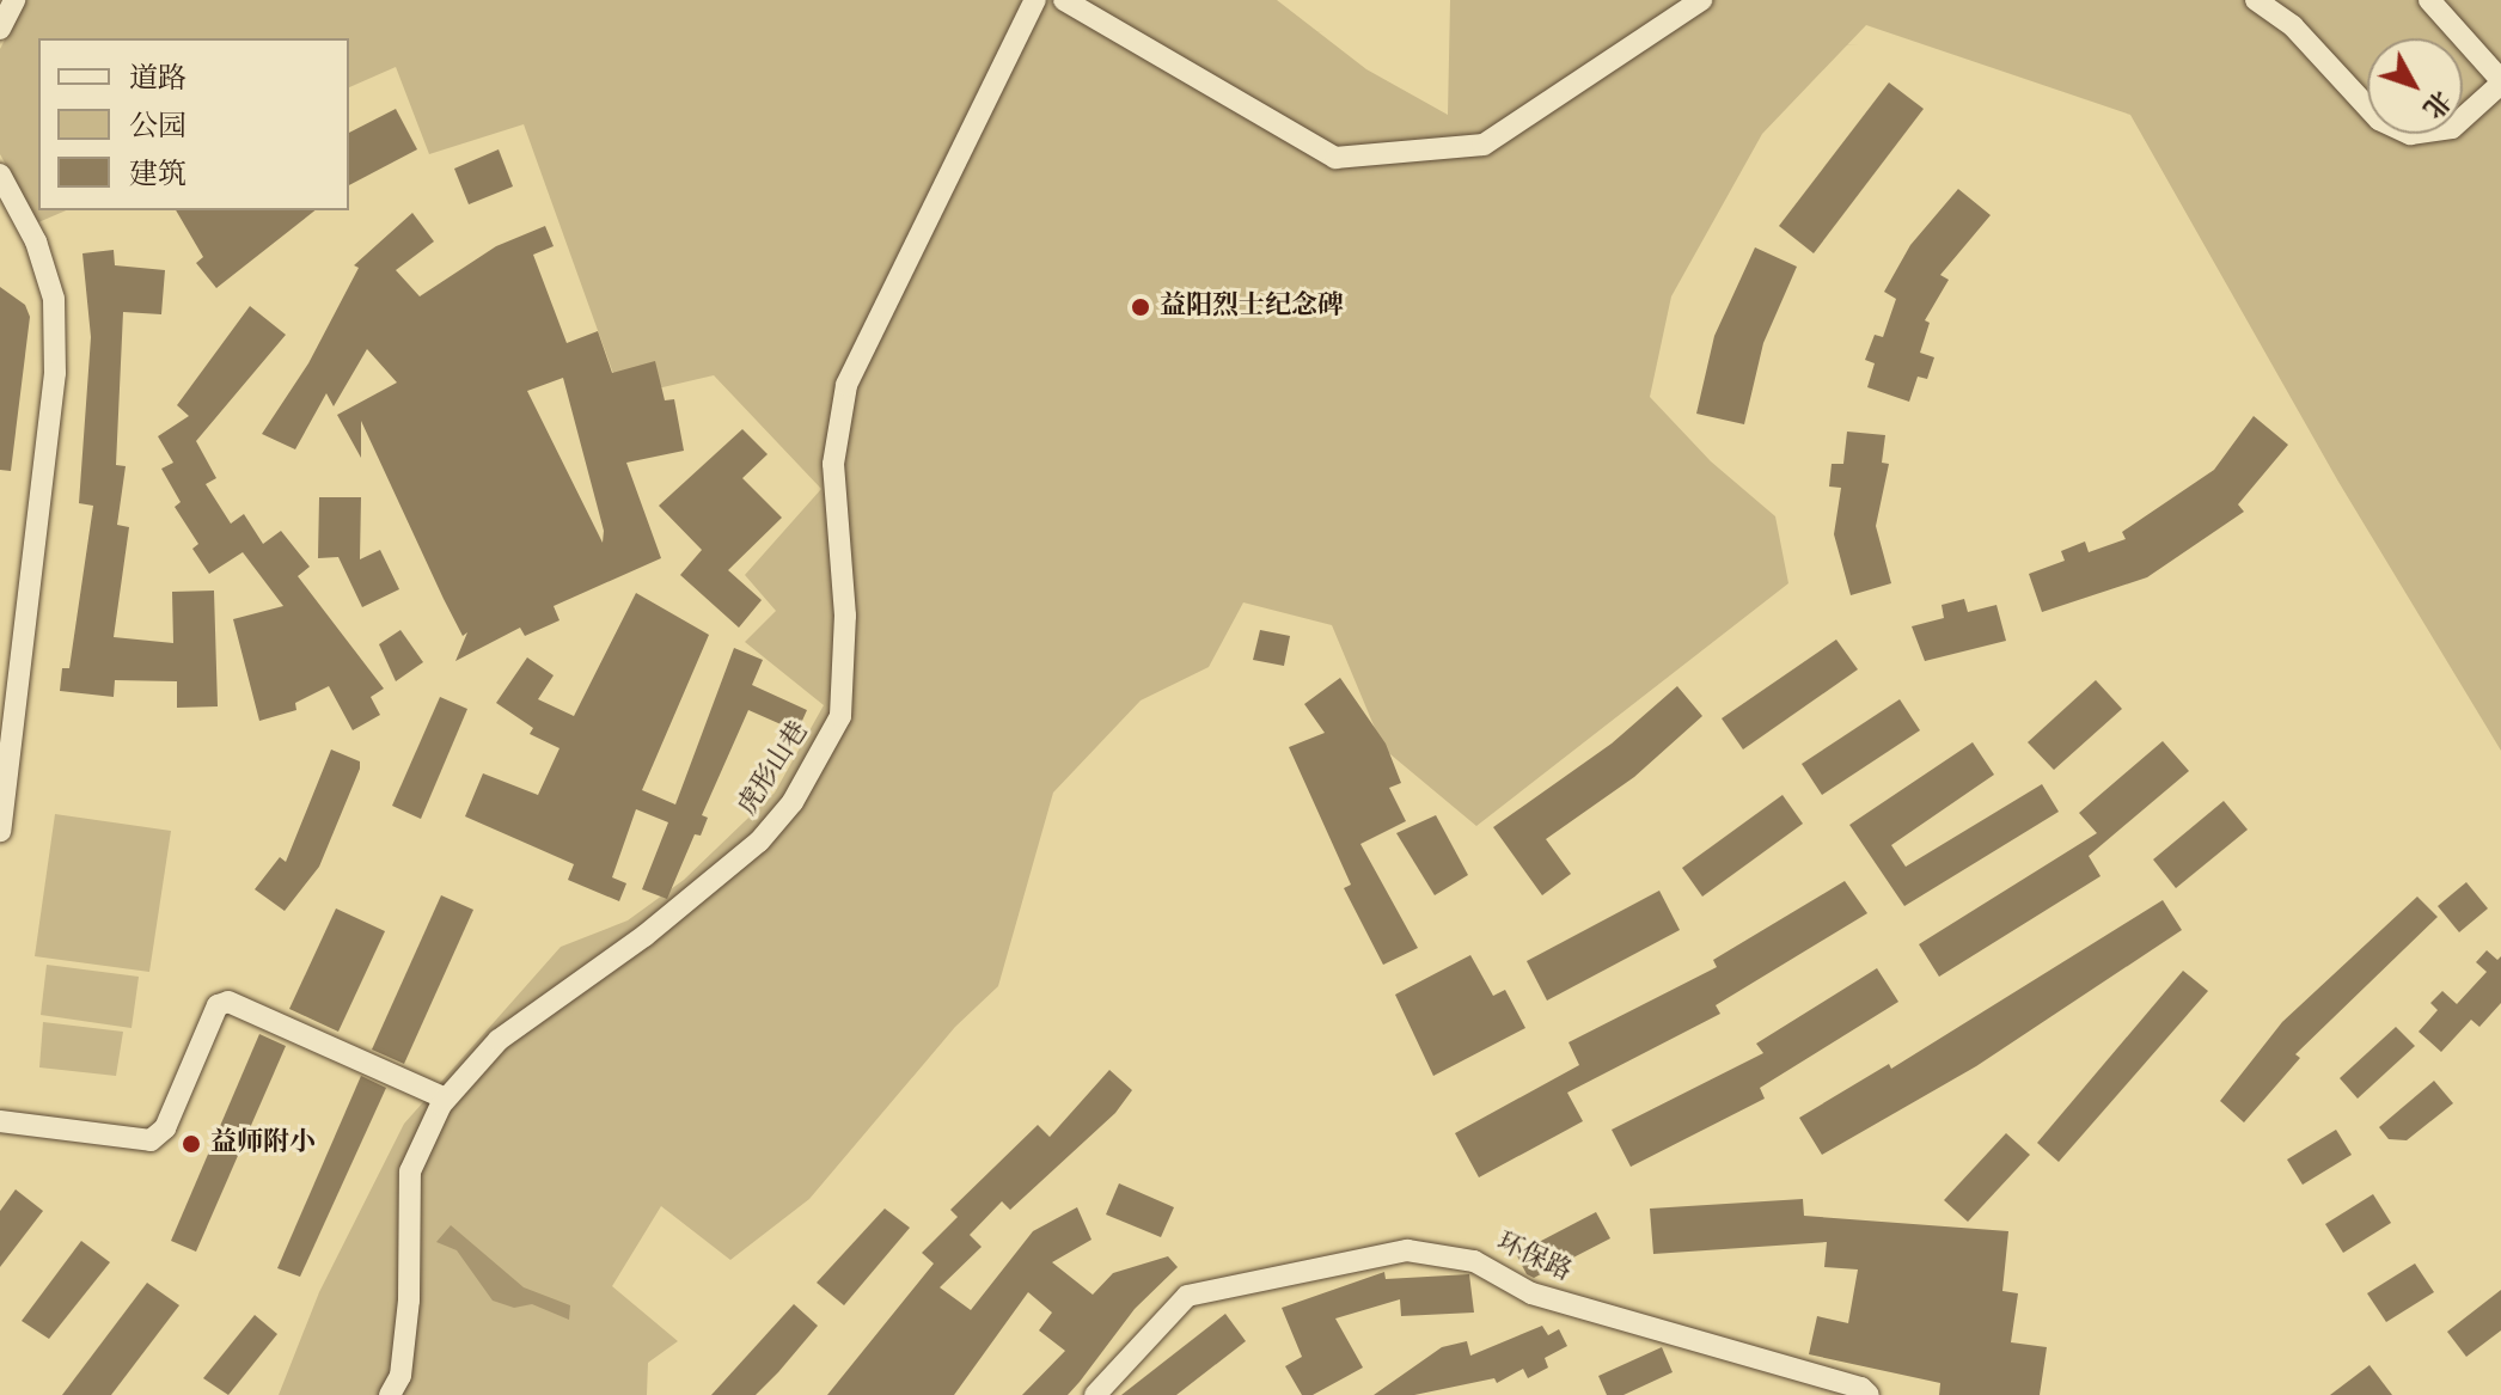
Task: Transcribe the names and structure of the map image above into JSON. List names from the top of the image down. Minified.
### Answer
{"streets":{"street":["虎形山巷","环保路"]},"places":["益阳烈士纪念碑","益师附小"],"legend":["道路","公园","建筑"],"north":"bottom right"}
